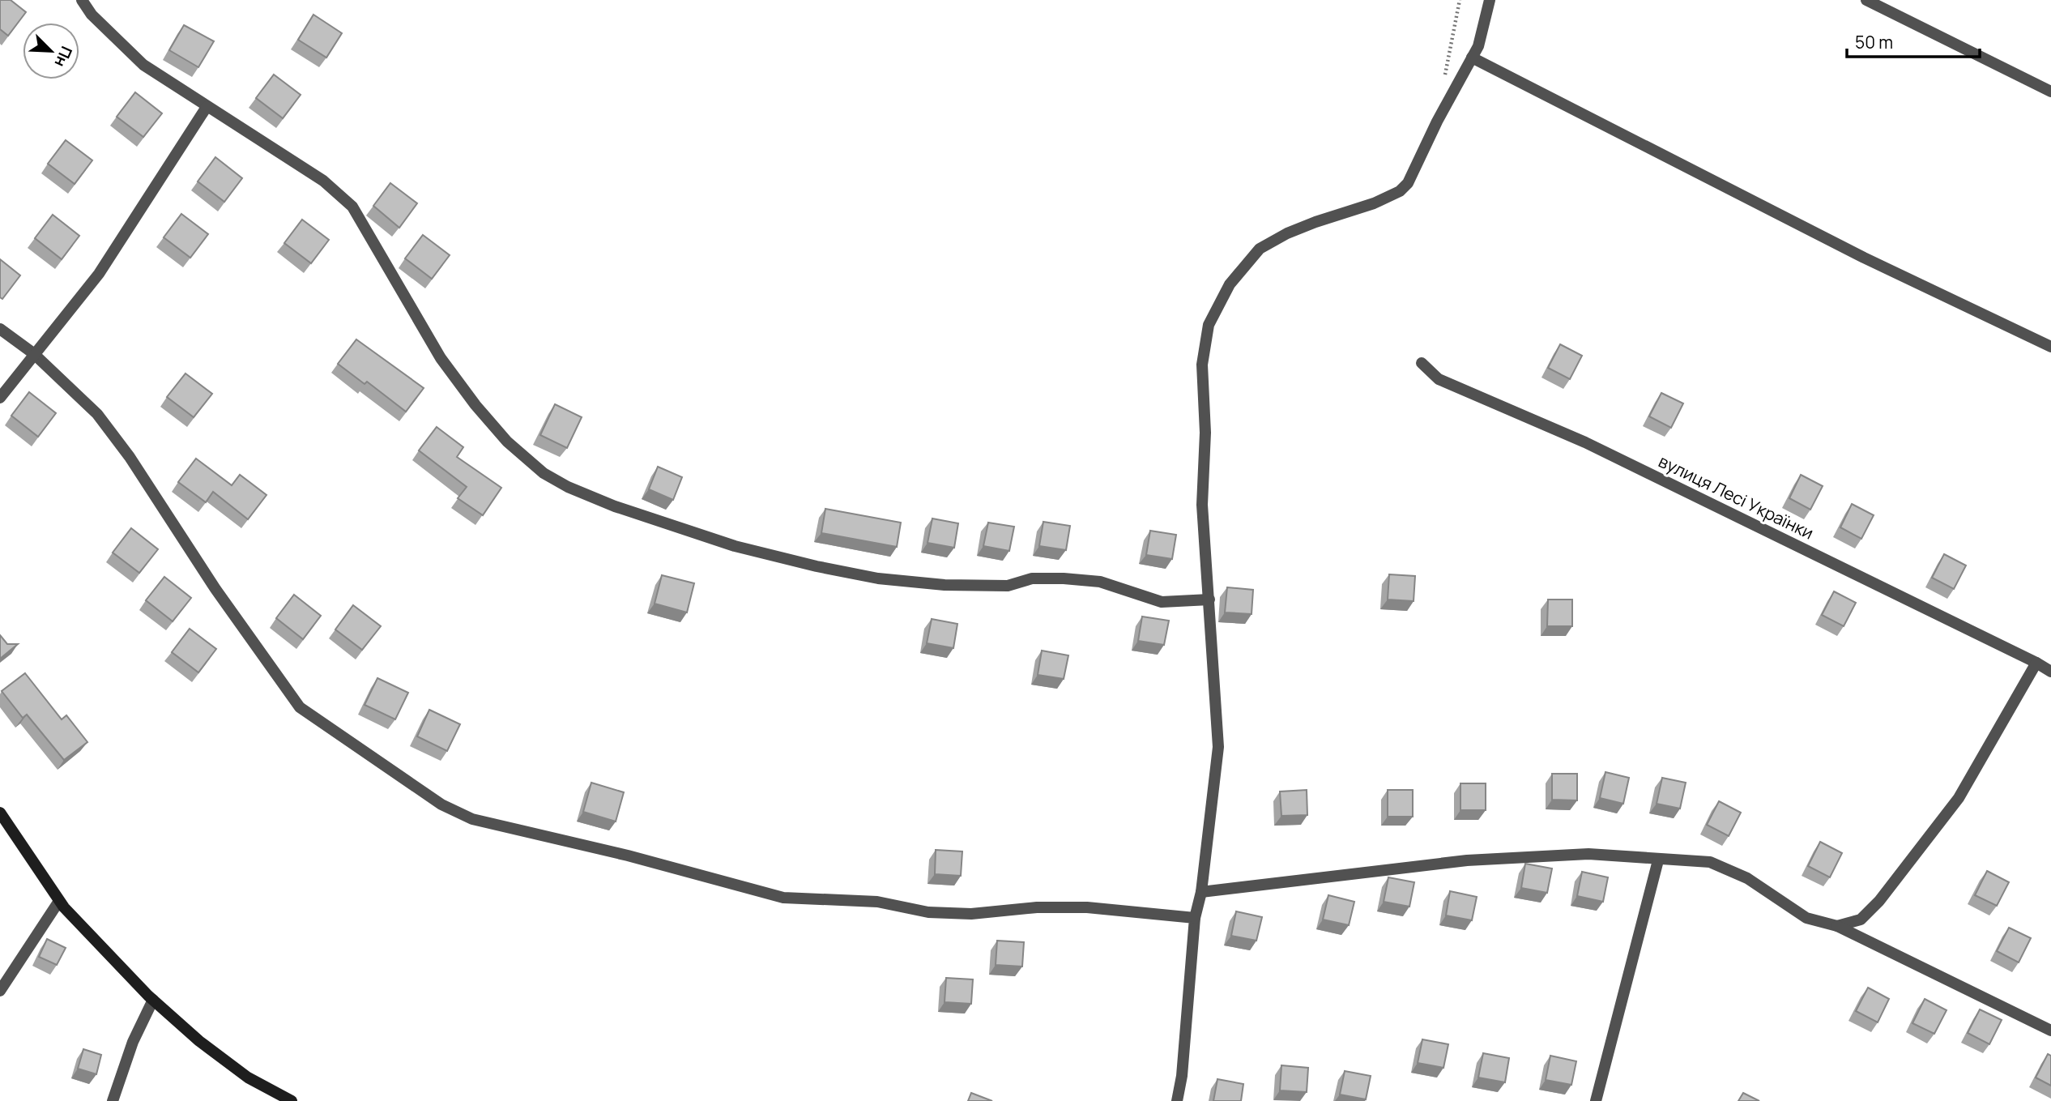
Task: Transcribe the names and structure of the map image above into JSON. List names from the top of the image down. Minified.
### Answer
{"streets":{"street":["вулиця Лесі Українки"]},"scale_bar":"50 m","north":"bottom right"}
